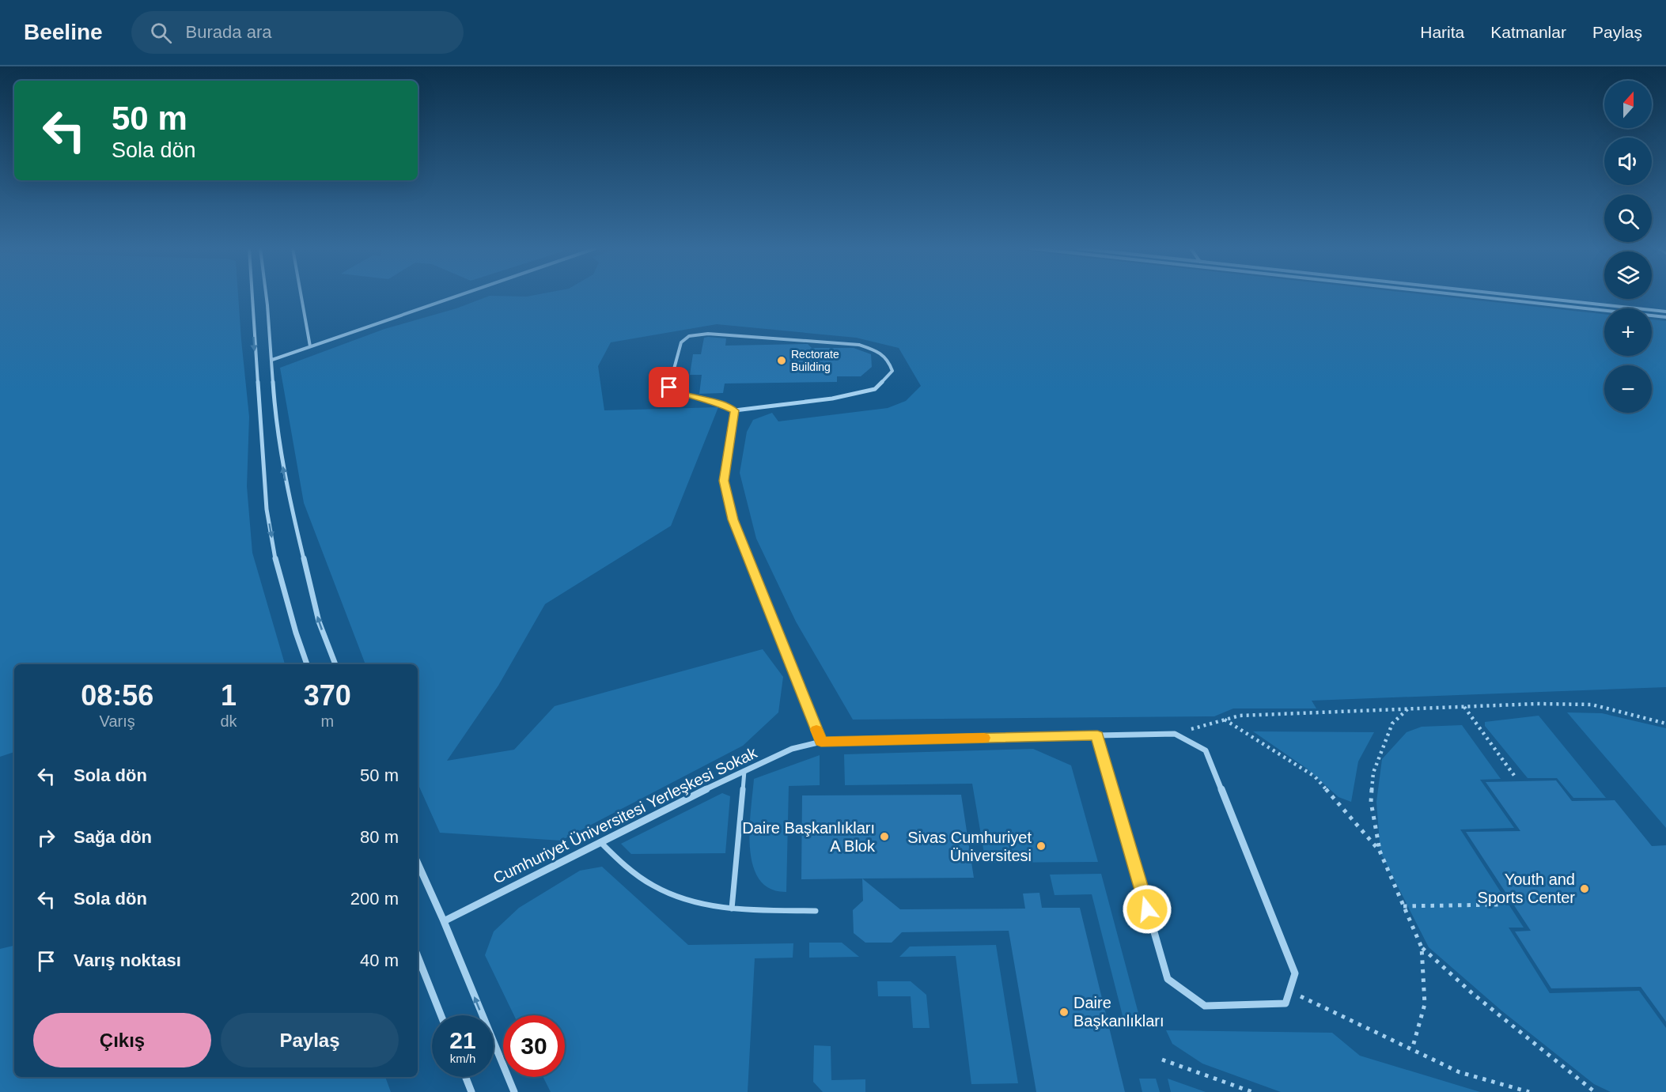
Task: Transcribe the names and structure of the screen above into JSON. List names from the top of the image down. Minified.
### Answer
{"streets":{"street":["Cumhuriyet Üniversitesi Yerleşkesi Sokak"]},"places":["Rectorate Building","Daire Başkanlıkları A Blok","Sivas Cumhuriyet Üniversitesi","Youth and Sports Center","Daire Başkanlıkları"],"north":"top","page":{"header":"Beeline","search":"Burada ara","nav":["Harita","Katmanlar","Paylaş"],"map_buttons":["+","−"],"turn":["50 m","Sola dön"],"eta":["08:56","Varış","1","dk","370","m"],"list":[{"name":"Sola dön","value":"50 m"},{"name":"Sağa dön","value":"80 m"},{"name":"Sola dön","value":"200 m"},{"name":"Varış noktası","value":"40 m"}],"buttons":["Çıkış","Paylaş"],"speed":"21 km/h","limit":"30"}}
